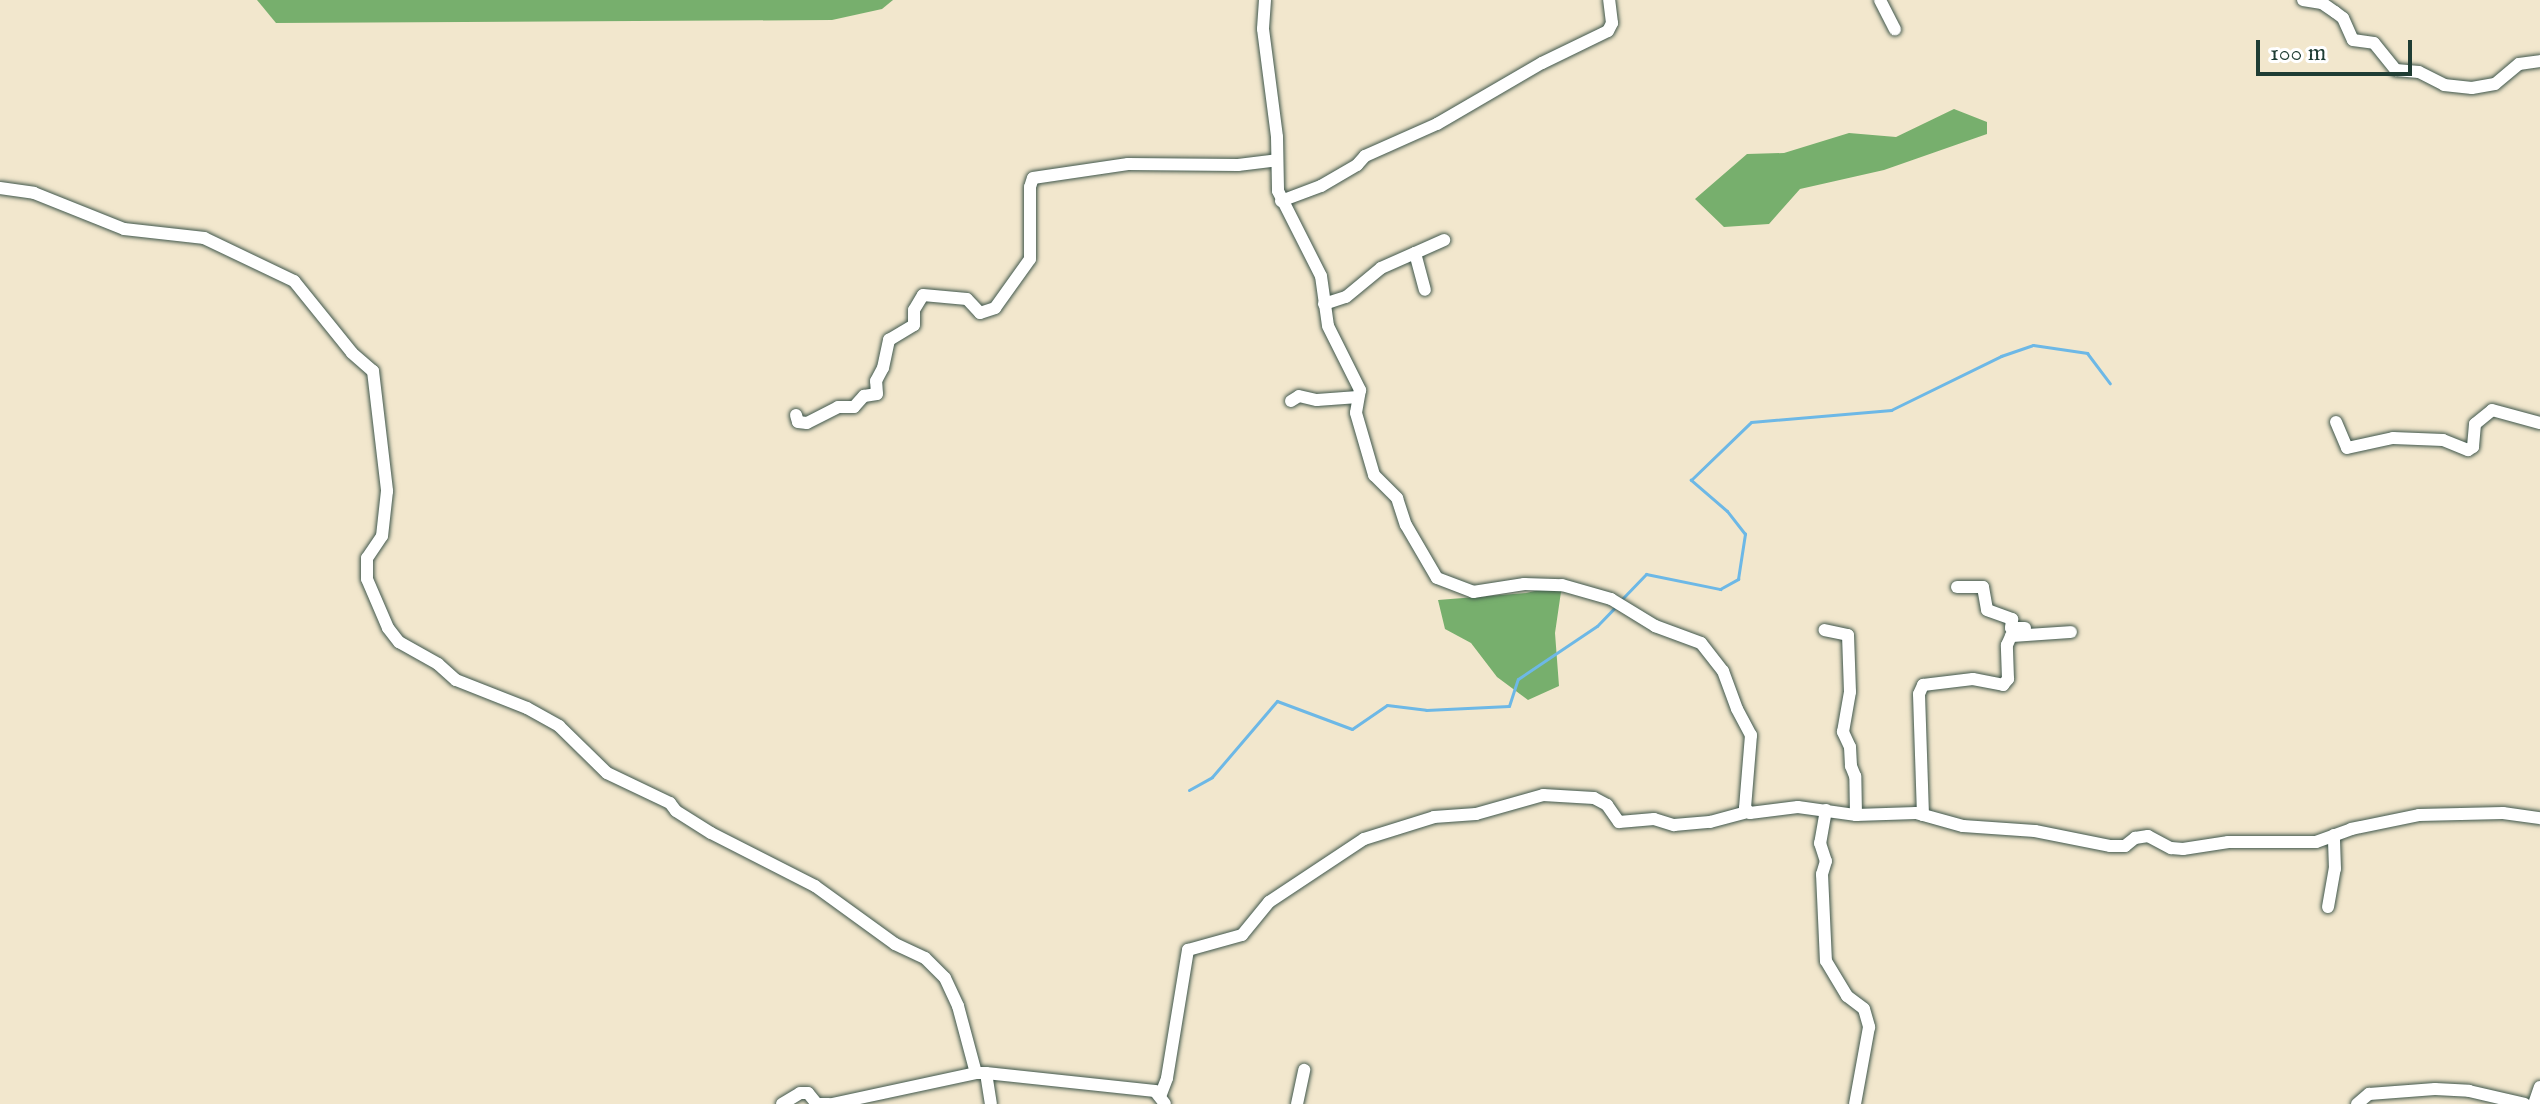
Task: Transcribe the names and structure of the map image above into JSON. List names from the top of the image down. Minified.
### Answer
{"scale_bar":"100 m"}
